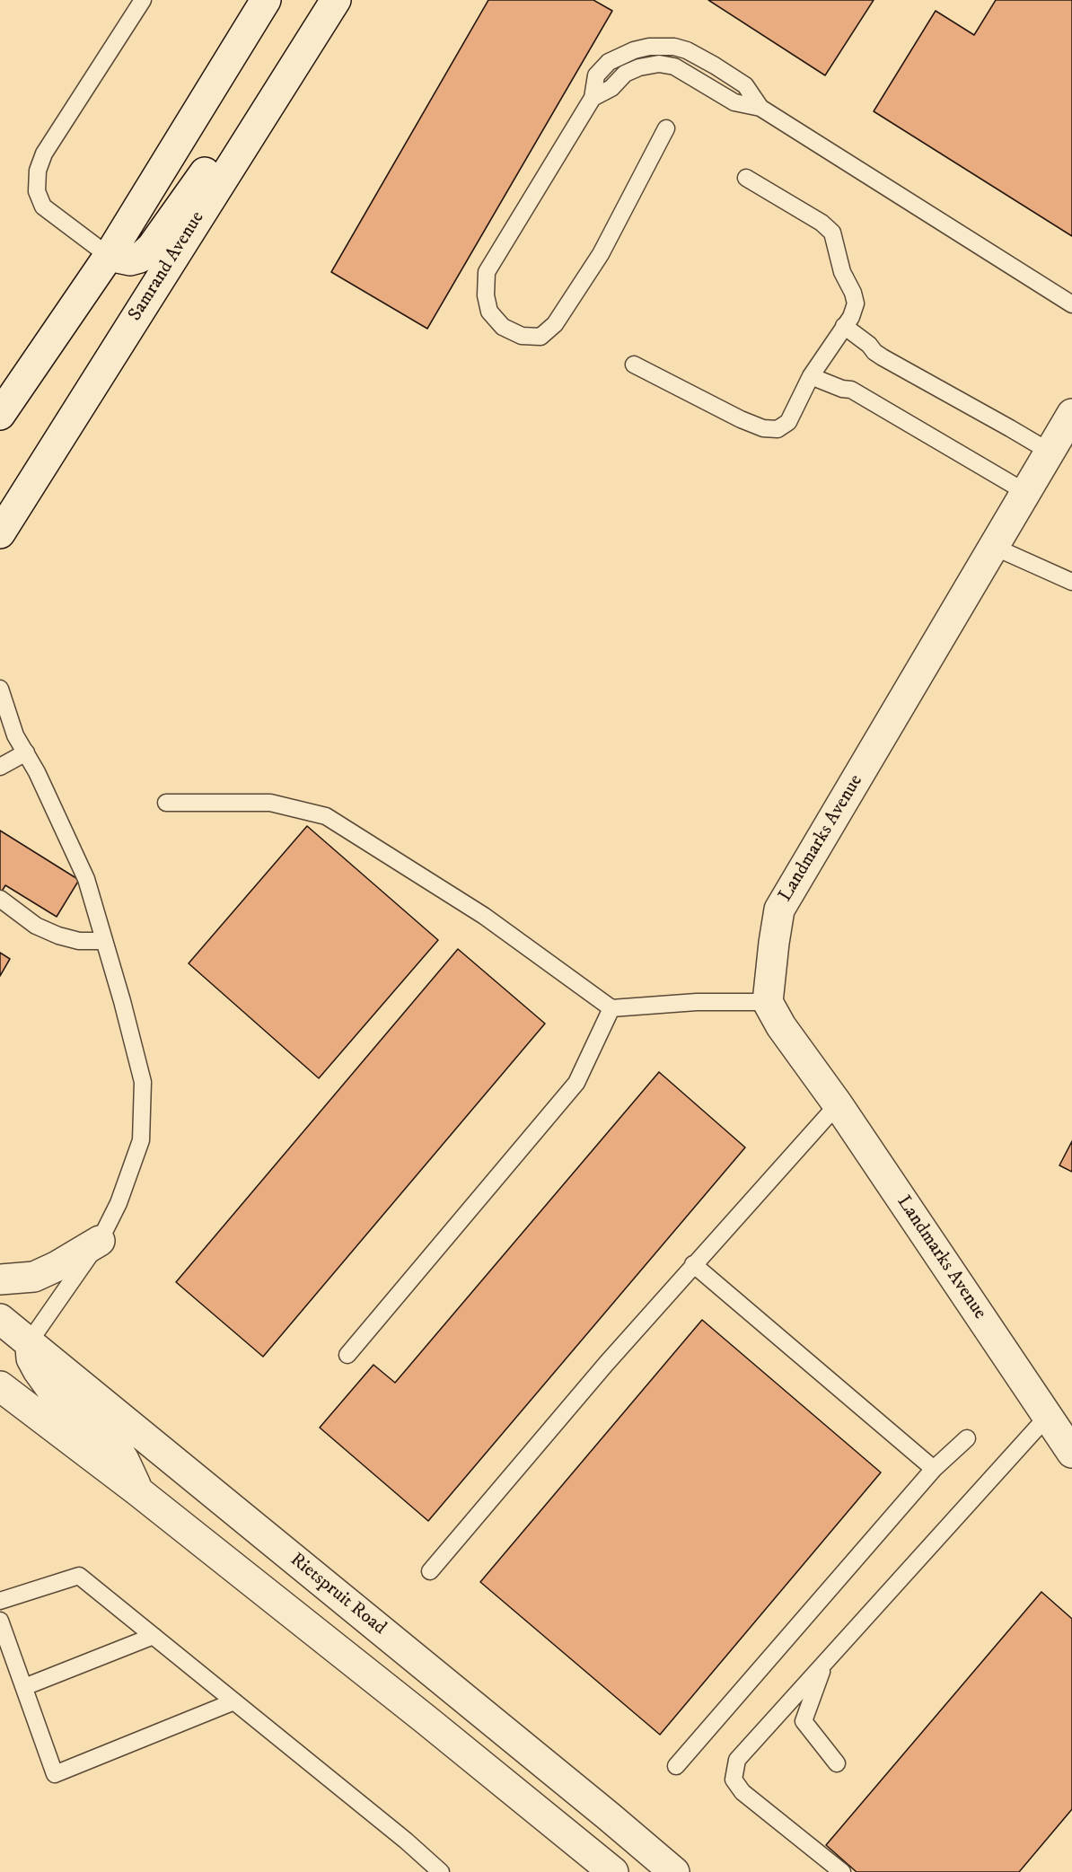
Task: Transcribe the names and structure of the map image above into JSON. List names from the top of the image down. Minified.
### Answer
{"streets":{"street":["Samrand Avenue","Landmarks Avenue","Rietspruit Road"]}}
